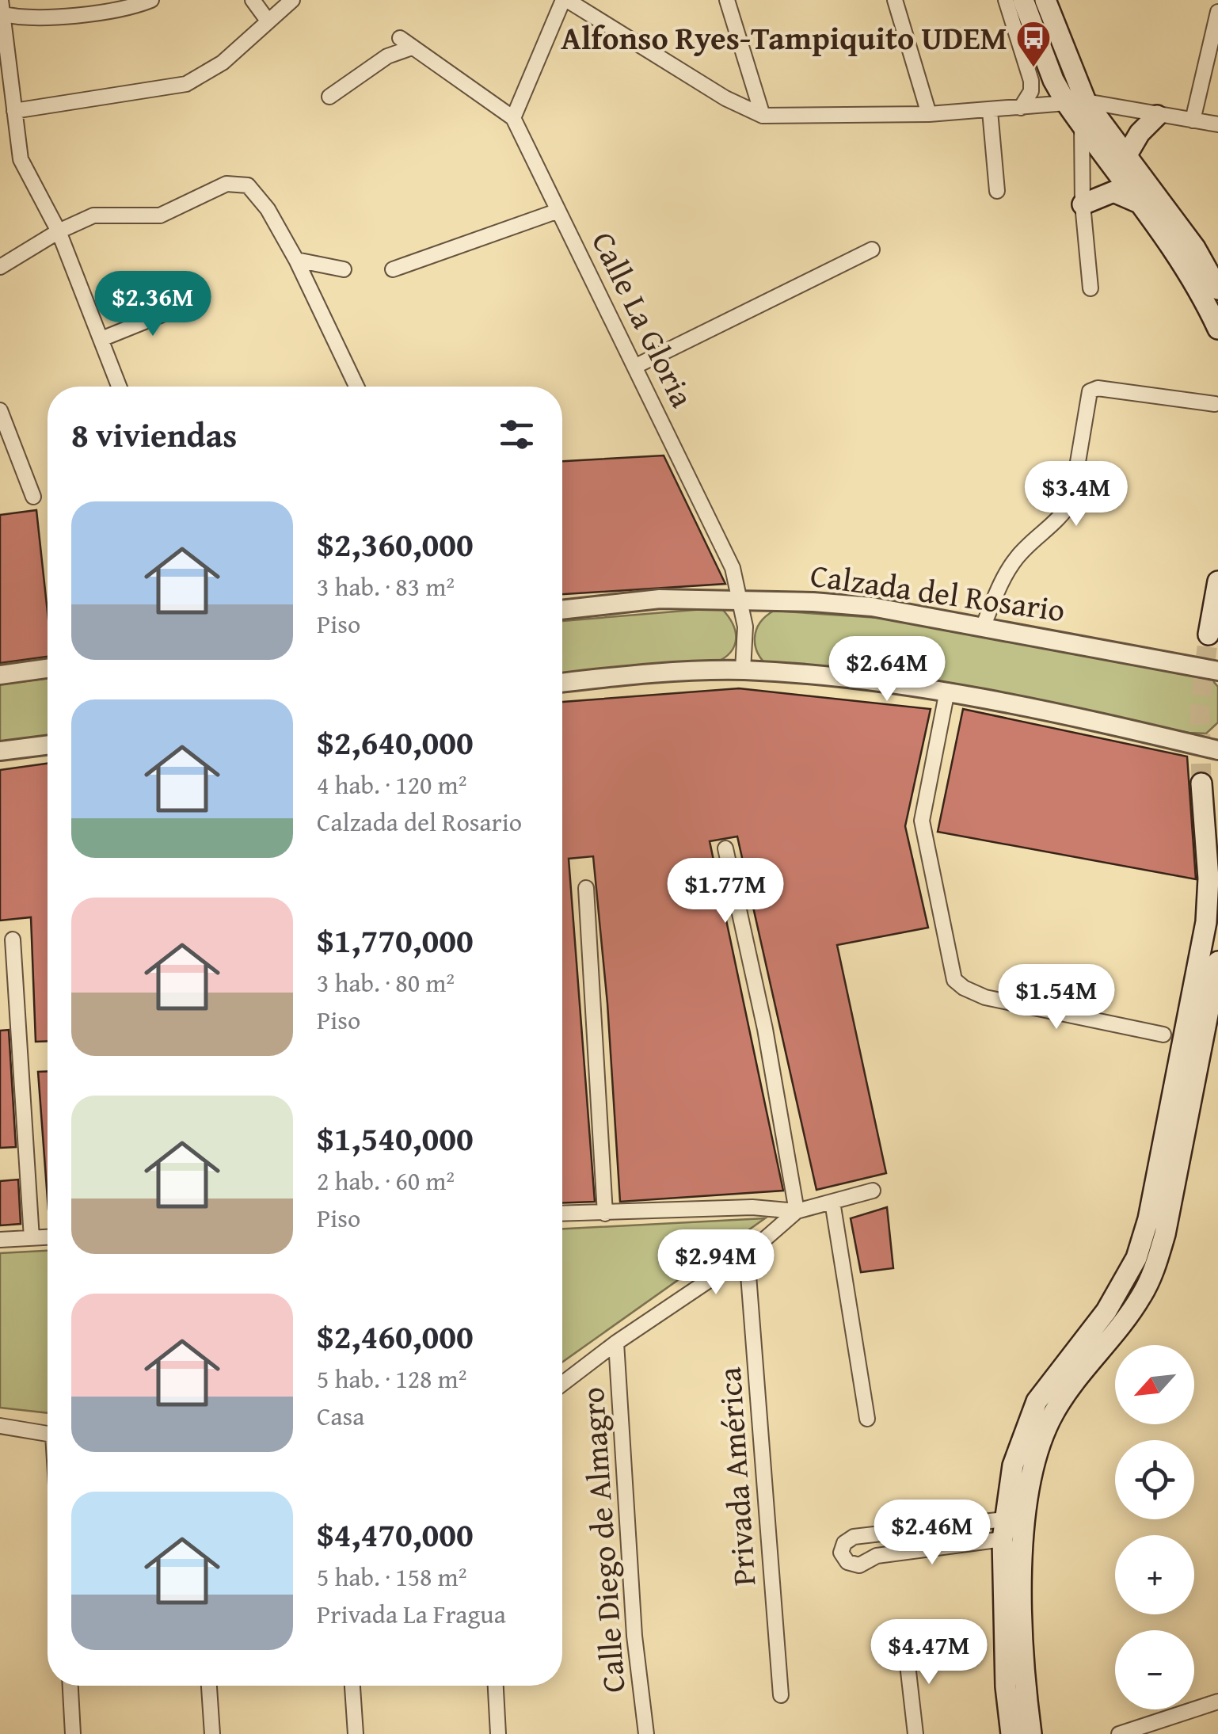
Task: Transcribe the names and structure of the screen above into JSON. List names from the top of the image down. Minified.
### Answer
{"streets":{"street":["Calle La Gloria","Calzada del Rosario","Privada América","Calle Diego de Almagro"]},"crossings":[["Calle La Gloria","Calzada del Rosario"]],"places":{"bus stop":["Alfonso Ryes-Tampiquito UDEM"]},"north":"bottom left","page":{"price":["$2.36M","$3.4M","$2.64M","$1.77M","$1.54M","$2.94M","$2.46M","$4.47M"],"heading":"8 viviendas","list":[{"name":"$2,360,000","note":"3 hab. · 83 m² · Piso"},{"name":"$2,640,000","note":"4 hab. · 120 m² · Calzada del Rosario"},{"name":"$1,770,000","note":"3 hab. · 80 m² · Piso"},{"name":"$1,540,000","note":"2 hab. · 60 m² · Piso"},{"name":"$2,460,000","note":"5 hab. · 128 m² · Casa"},{"name":"$4,470,000","note":"5 hab. · 158 m² · Privada La Fragua"}],"map_buttons":["+","−"]}}
